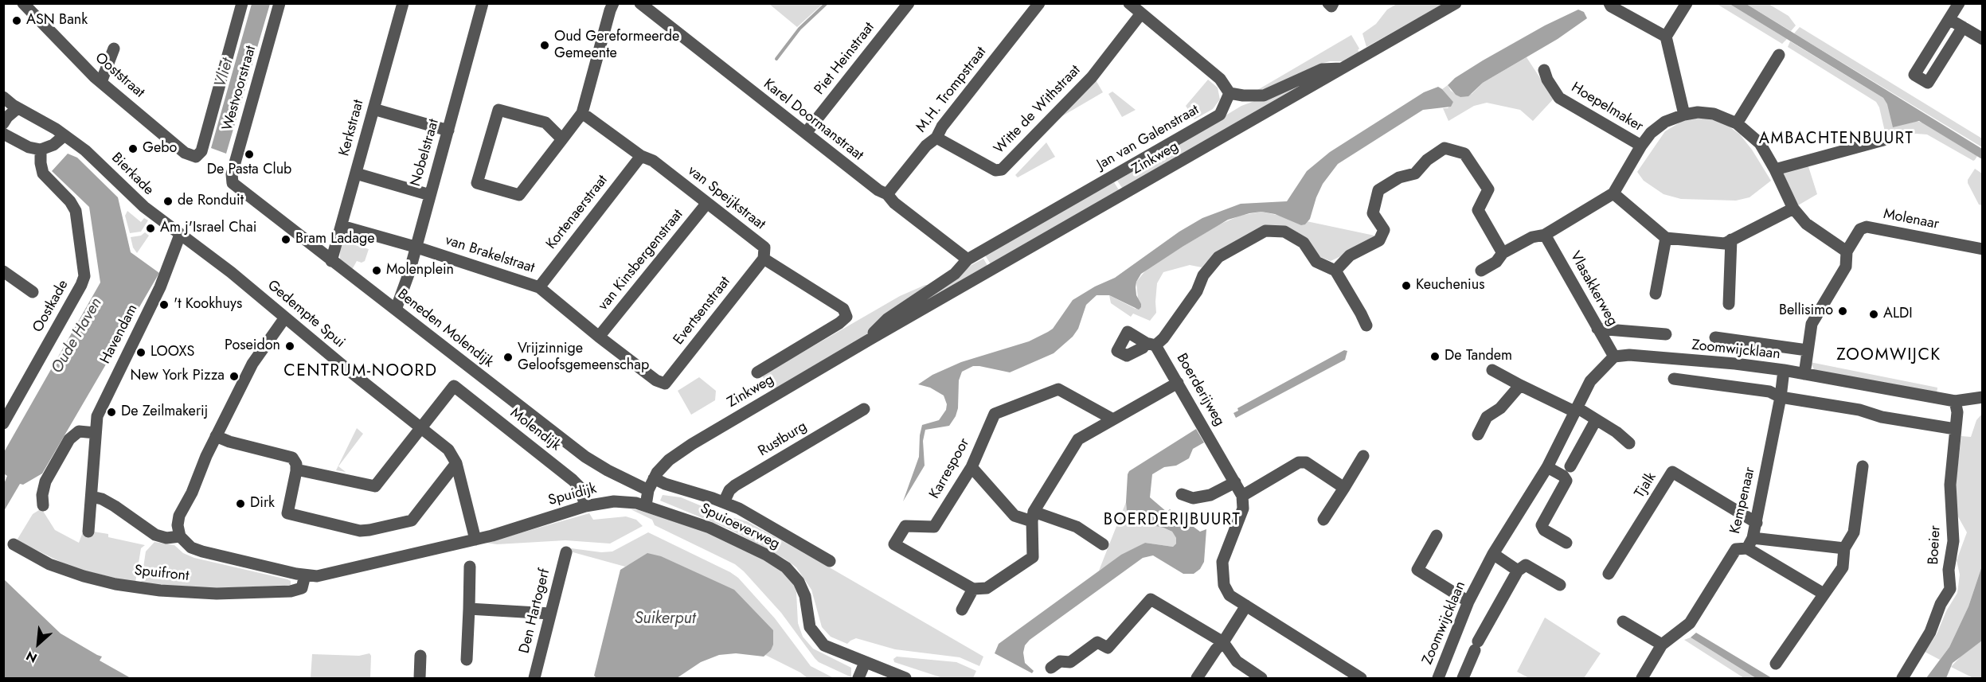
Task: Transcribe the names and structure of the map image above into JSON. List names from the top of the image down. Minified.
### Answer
{"streets":{"street":["Piet Heinstraat","Ooststraat","Westvoorstraat","M.H. Trompstraat","Hoepelmaker","Witte de Withstraat","Karel Doormanstraat","Kerkstraat","Jan van Galenstraat","Nobelstraat","Zinkweg","Bierkade","van Speijkstraat","Kortenaerstraat","Molenaar","van Brakelstraat","van Kinsbergenstraat","Vlasakkerweg","Oostkade","Evertsenstraat","Gedempte Spui","Beneden Molendijk","Havendam","Zoomwijcklaan","Boerderijweg","Molendijk","Rustburg","Karrespoor","Tjalk","Spuidijk","Kempenaar","Spuioeverweg","Boeier","Spuifront","Den Hartogerf"]},"crossings":[["Piet Heinstraat","Karel Doormanstraat"],["Westvoorstraat","Beneden Molendijk"],["M.H. Trompstraat","Witte de Withstraat"],["M.H. Trompstraat","Karel Doormanstraat"],["Karel Doormanstraat","Jan van Galenstraat"],["Karel Doormanstraat","Zinkweg"],["Kerkstraat","van Brakelstraat"],["Kerkstraat","Beneden Molendijk"],["Jan van Galenstraat","Zinkweg"],["Nobelstraat","van Brakelstraat"],["Nobelstraat","Beneden Molendijk"],["Bierkade","Gedempte Spui"],["Bierkade","Havendam"],["van Speijkstraat","Kortenaerstraat"],["van Speijkstraat","van Kinsbergenstraat"],["van Speijkstraat","Evertsenstraat"],["Kortenaerstraat","van Brakelstraat"],["van Brakelstraat","van Kinsbergenstraat"],["van Brakelstraat","Evertsenstraat"],["Vlasakkerweg","Zoomwijcklaan"],["Gedempte Spui","Havendam"],["Gedempte Spui","Molendijk"],["Gedempte Spui","Spuidijk"],["Zoomwijcklaan","Kempenaar"],["Zoomwijcklaan","Boeier"],["Molendijk","Spuidijk"],["Tjalk","Kempenaar"],["Spuidijk","Spuioeverweg"],["Spuidijk","Spuifront"]],"districts":["AMBACHTENBUURT","ZOOMWIJCK","CENTRUM-NOORD","BOERDERIJBUURT"],"water":["Vliet","Oude Haven","Suikerput"],"places":["ASN Bank","Oud Gereformeerde Gemeente","Gebo","De Pasta Club","de Ronduit","Am j'Israel Chai","Bram Ladage","Molenplein","Keuchenius","'t Kookhuys","Bellisimo","ALDI","Poseidon","LOOXS","De Tandem","Vrijzinnige Geloofsgemeenschap","New York Pizza","De Zeilmakerij","Dirk"],"north":"bottom left"}
